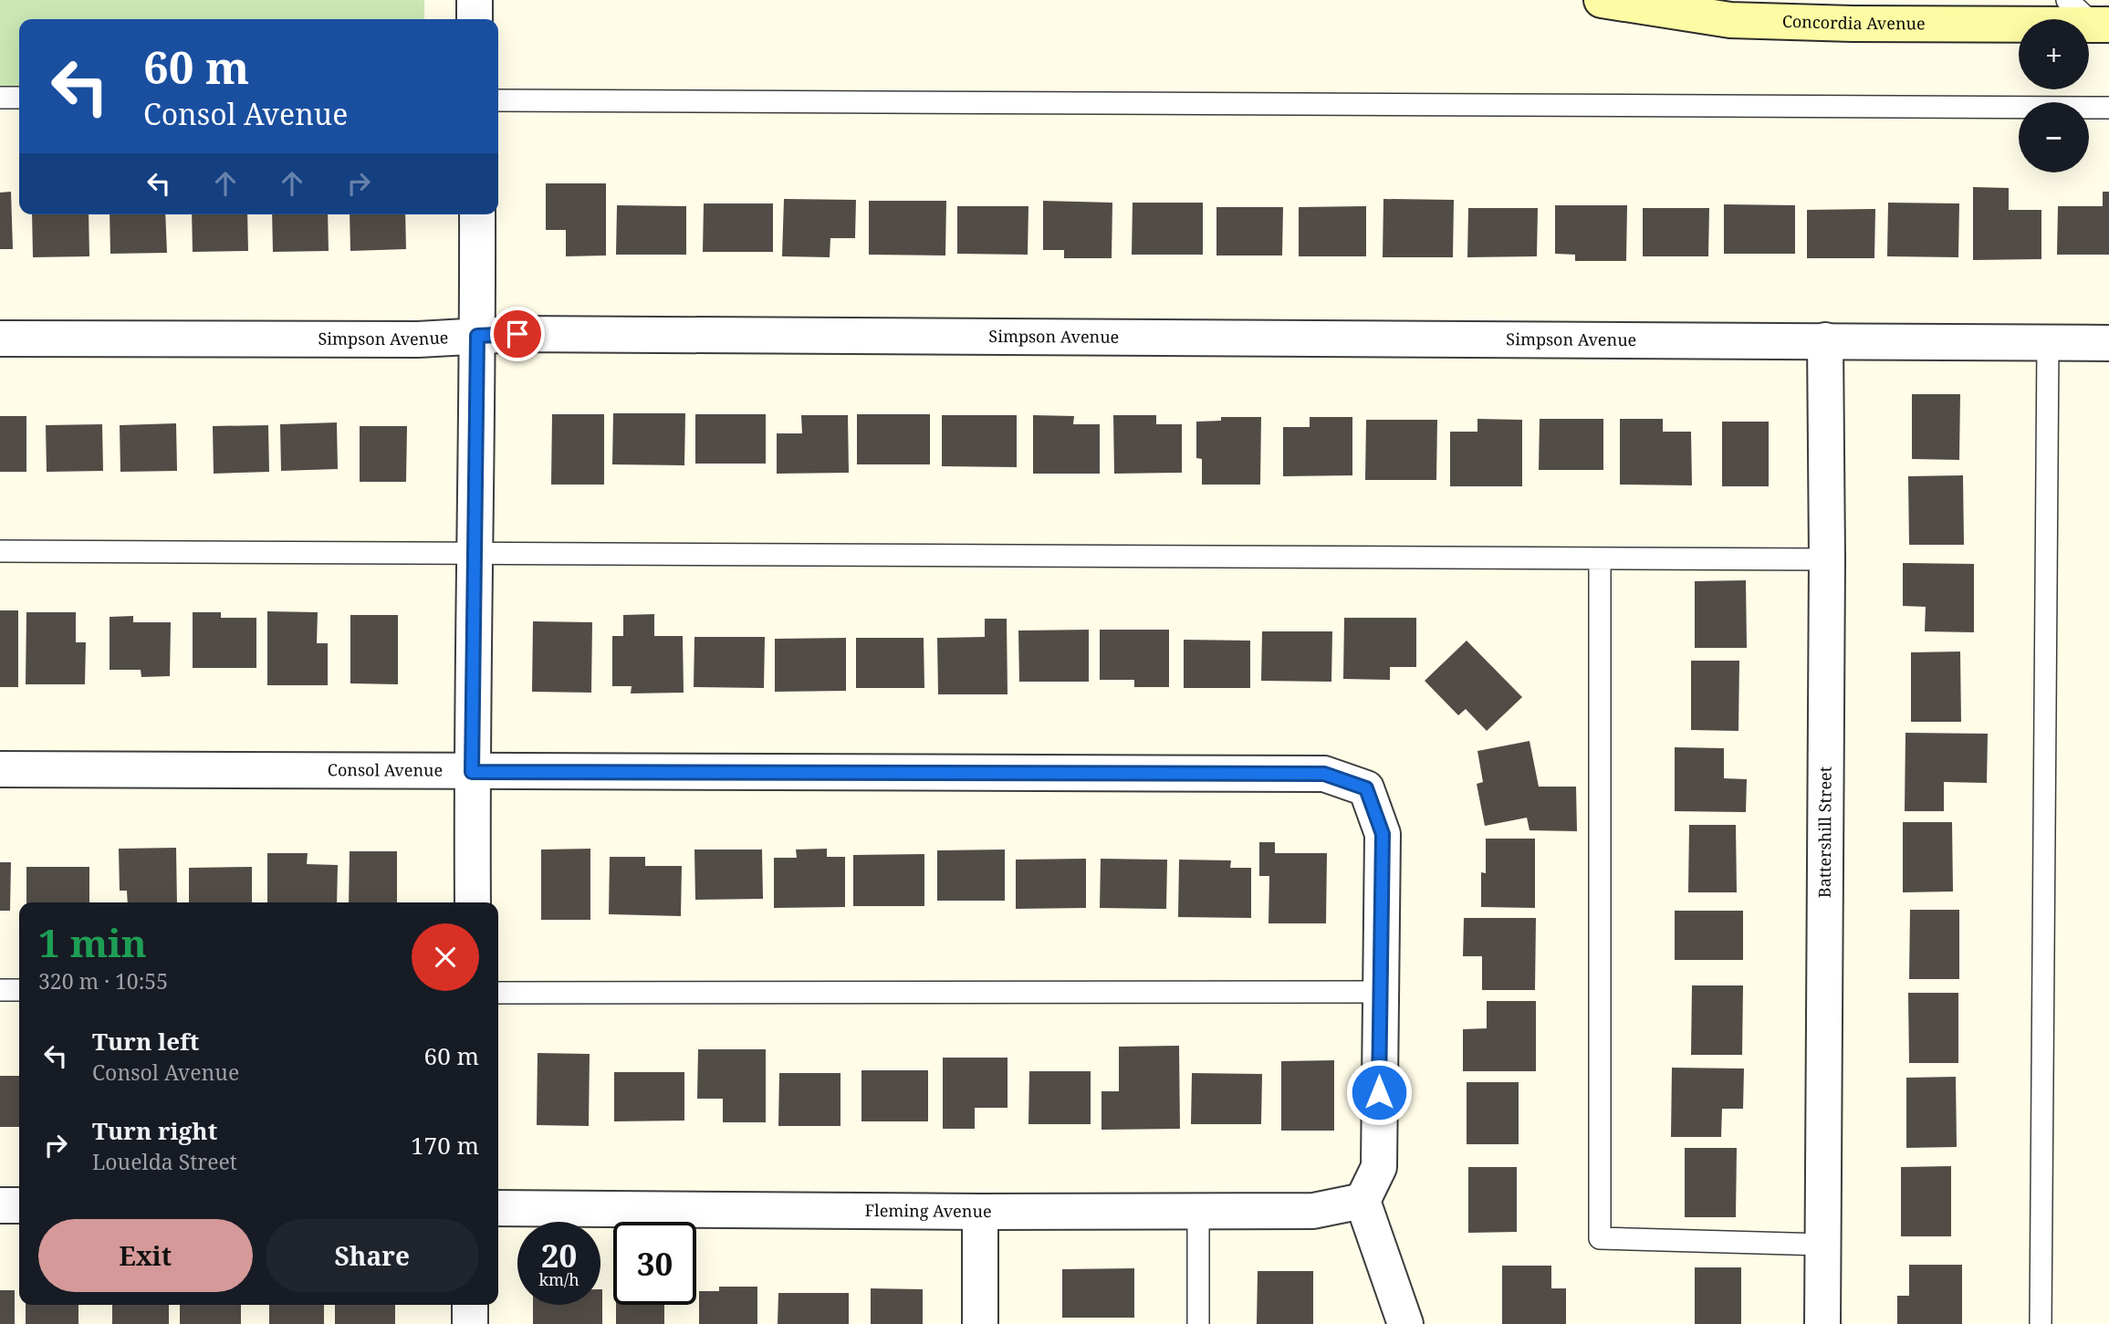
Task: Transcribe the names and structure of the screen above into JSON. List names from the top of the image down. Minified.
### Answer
{"streets":{"main road":["Concordia Avenue"],"street":["Simpson Avenue","Consol Avenue","Battershill Street","Fleming Avenue"]},"crossings":[["Simpson Avenue","Battershill Street"],["Consol Avenue","Fleming Avenue"]],"page":{"map_buttons":["+","−"],"turn":["60 m","Consol Avenue"],"heading":["1 min","320 m · 10:55"],"list":[{"name":"Turn left","note":"Consol Avenue","value":"60 m"},{"name":"Turn right","note":"Louelda Street","value":"170 m"}],"buttons":["Exit","Share"],"speed":"20 km/h","limit":"30"}}
